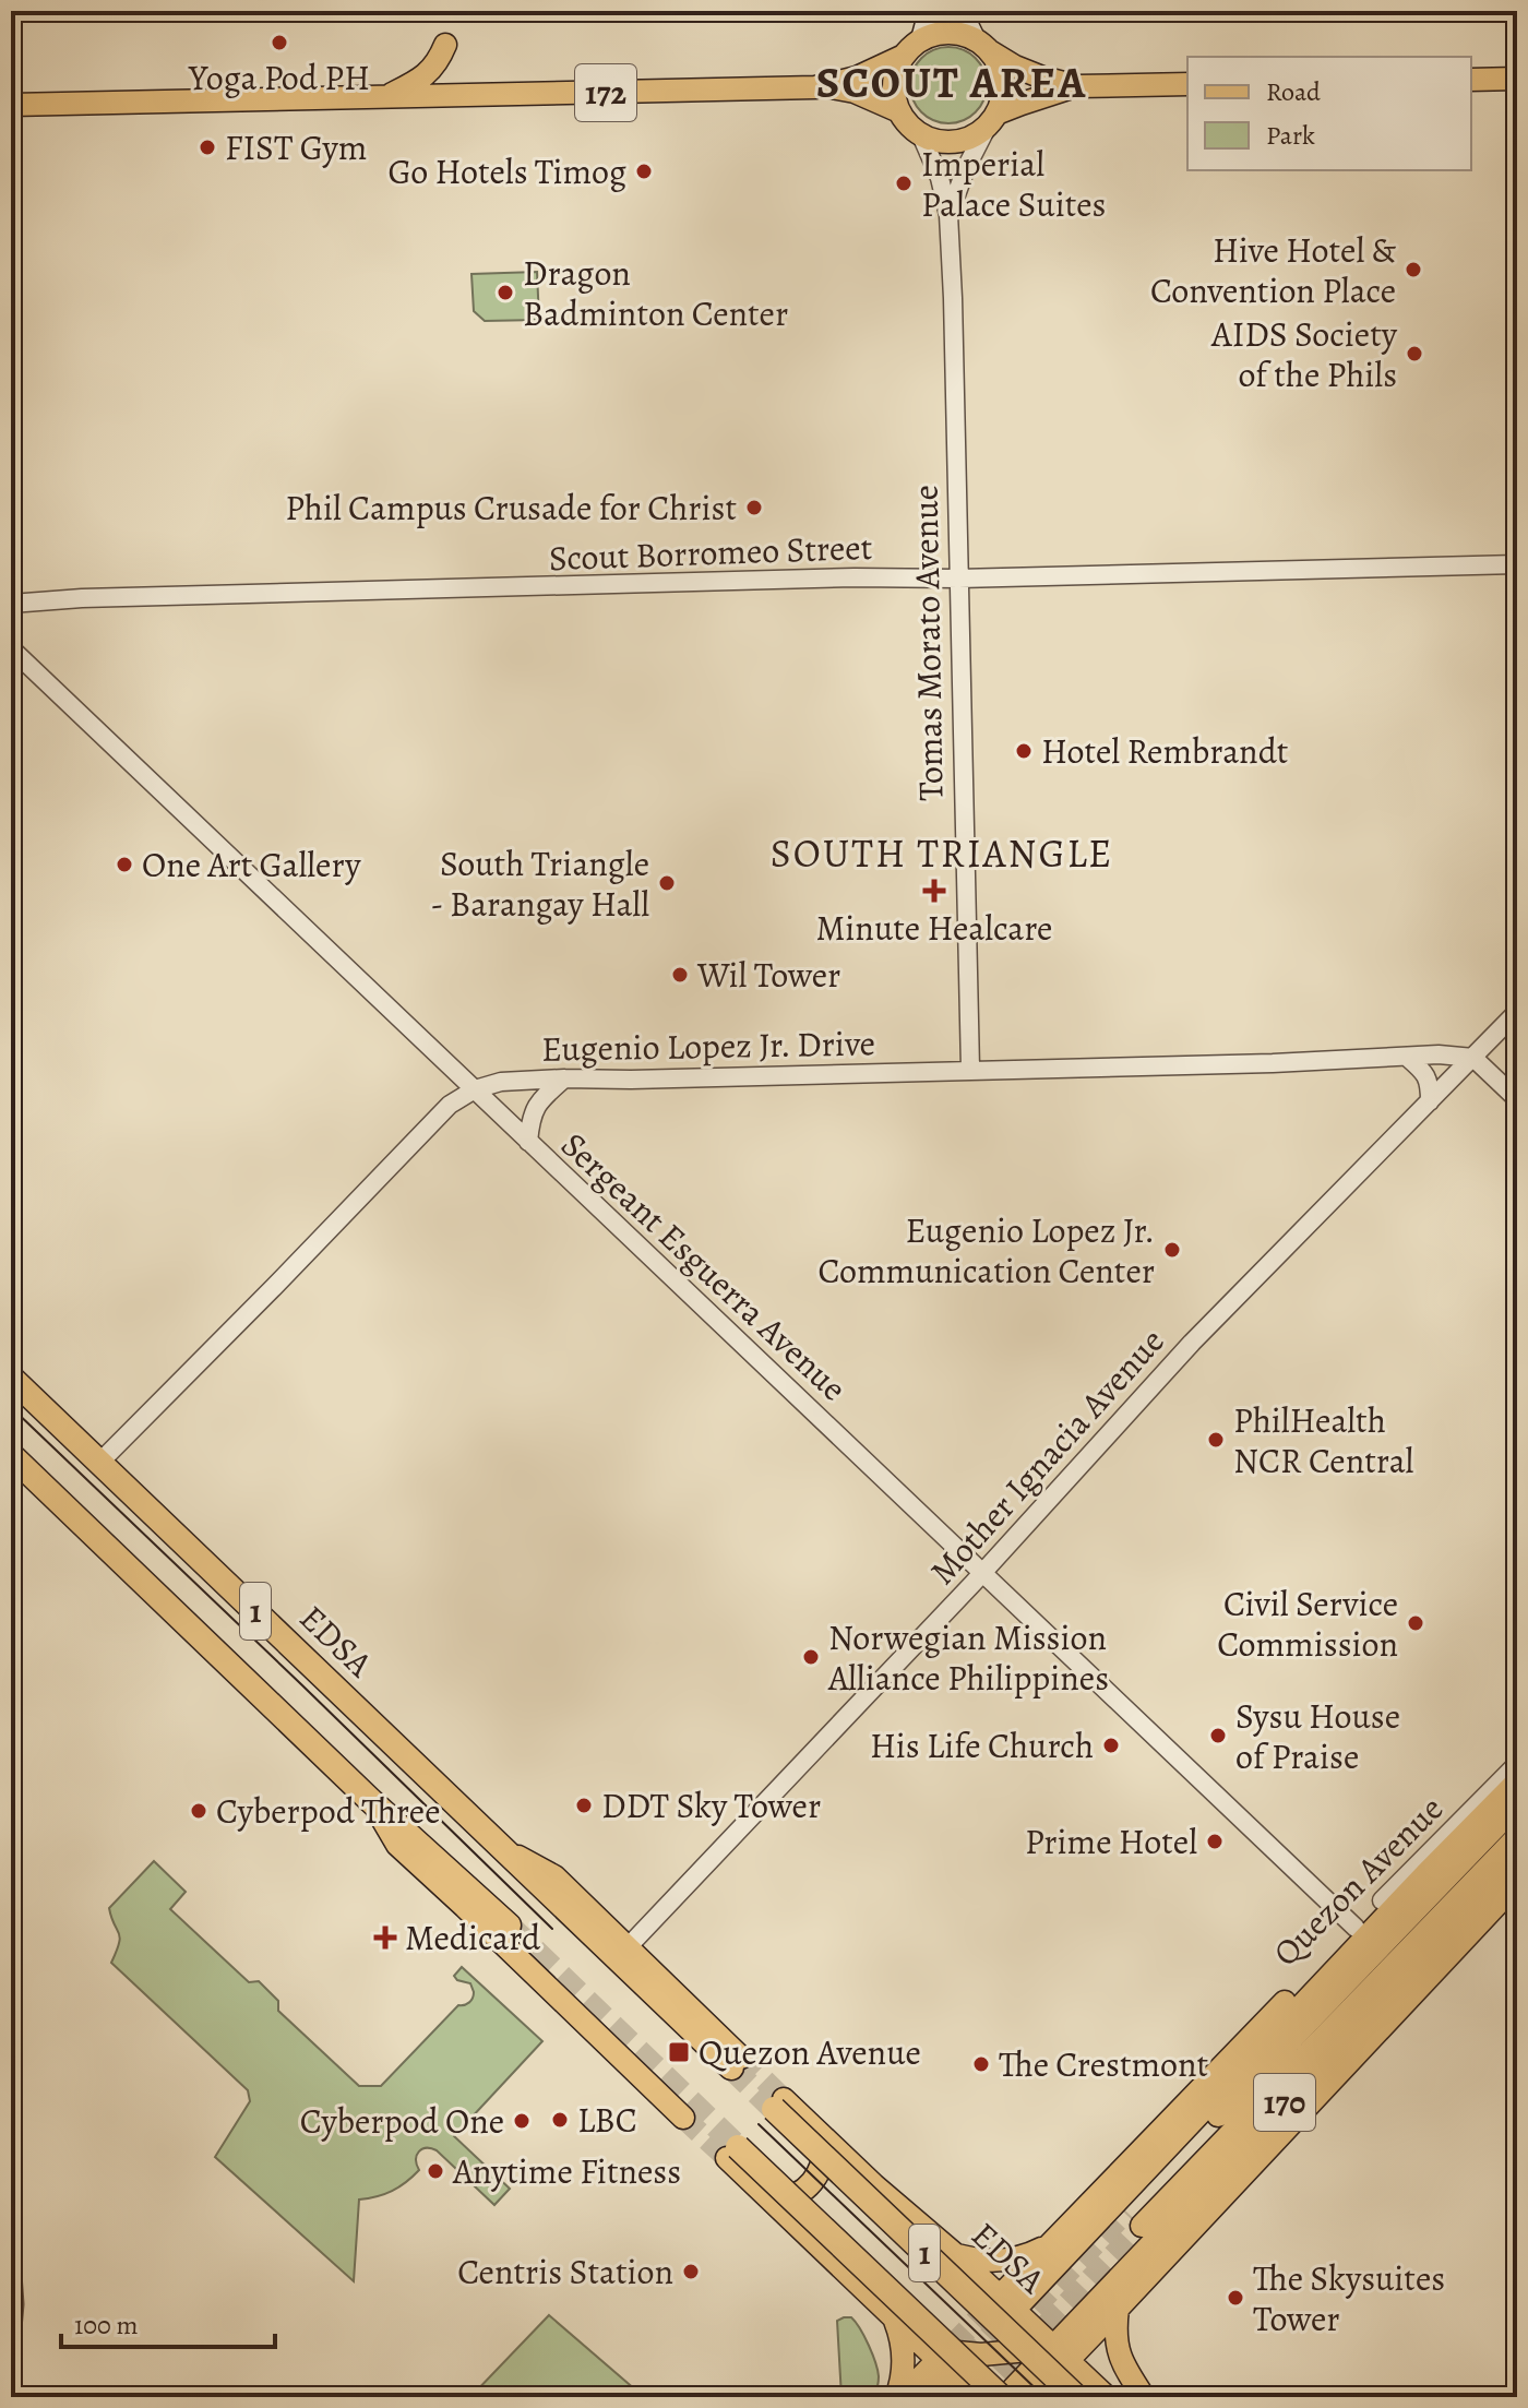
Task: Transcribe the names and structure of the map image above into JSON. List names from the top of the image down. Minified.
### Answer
{"streets":{"highway":["1","EDSA"],"main road":["172","Quezon Avenue","170"],"street":["Scout Borromeo Street","Tomas Morato Avenue","Eugenio Lopez Jr. Drive","Sergeant Esguerra Avenue","Mother Ignacia Avenue"]},"crossings":[["172","Tomas Morato Avenue"],["Scout Borromeo Street","Tomas Morato Avenue"],["Tomas Morato Avenue","Eugenio Lopez Jr. Drive"],["Eugenio Lopez Jr. Drive","Sergeant Esguerra Avenue"],["Eugenio Lopez Jr. Drive","Mother Ignacia Avenue"],["Eugenio Lopez Jr. Drive","EDSA"],["Sergeant Esguerra Avenue","Mother Ignacia Avenue"],["Sergeant Esguerra Avenue","Quezon Avenue"],["Mother Ignacia Avenue","EDSA"],["1","170"],["EDSA","Quezon Avenue"],["EDSA","170"]],"districts":["SCOUT AREA","SOUTH TRIANGLE"],"places":{"other":["Yoga Pod PH","FIST Gym","Go Hotels Timog","Imperial Palace Suites","Hive Hotel & Convention Place","Dragon Badminton Center","AIDS Society of the Phils","Phil Campus Crusade for Christ","Hotel Rembrandt","One Art Gallery","South Triangle - Barangay Hall","Wil Tower","Eugenio Lopez Jr. Communication Center","PhilHealth NCR Central","Civil Service Commission","Norwegian Mission Alliance Philippines","Sysu House of Praise","His Life Church","DDT Sky Tower","Cyberpod Three","Prime Hotel","The Crestmont","LBC","Cyberpod One","Anytime Fitness","Centris Station","The Skysuites Tower"],"health":["Minute Healcare","Medicard"],"transit":["Quezon Avenue"]},"legend":["Road","Park"],"scale_bar":"100 m"}
